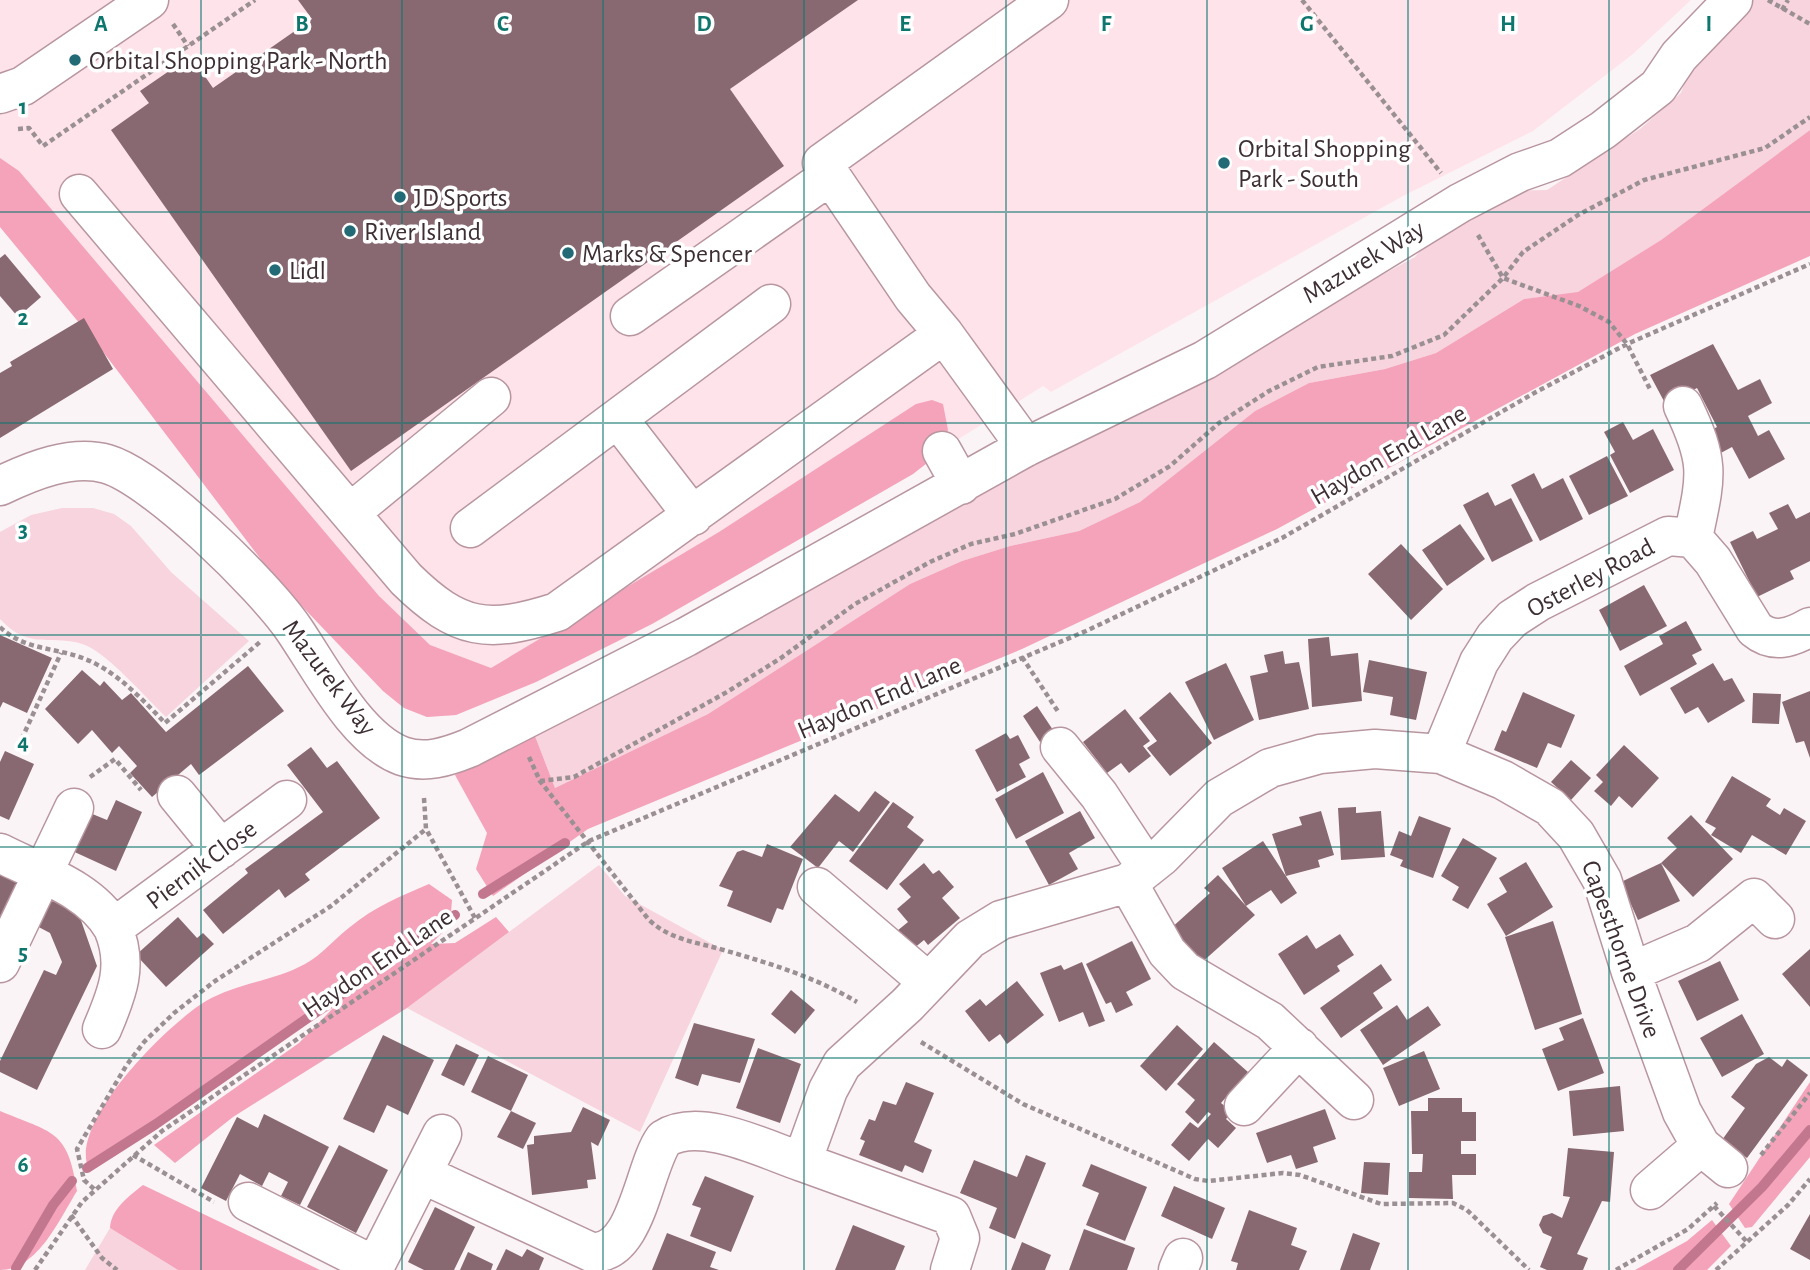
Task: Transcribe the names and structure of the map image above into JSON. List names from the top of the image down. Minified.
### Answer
{"streets":{"street":["Mazurek Way","Osterley Road","Piernik Close","Capesthorne Drive"],"path":["Haydon End Lane"]},"crossings":[["Osterley Road","Capesthorne Drive"]],"places":["Orbital Shopping Park - North","Orbital Shopping Park - South","JD Sports","River Island","Marks & Spencer","Lidl"],"grid":{"columns":["A","B","C","D","E","F","G","H","I"],"rows":["1","2","3","4","5","6"]}}
